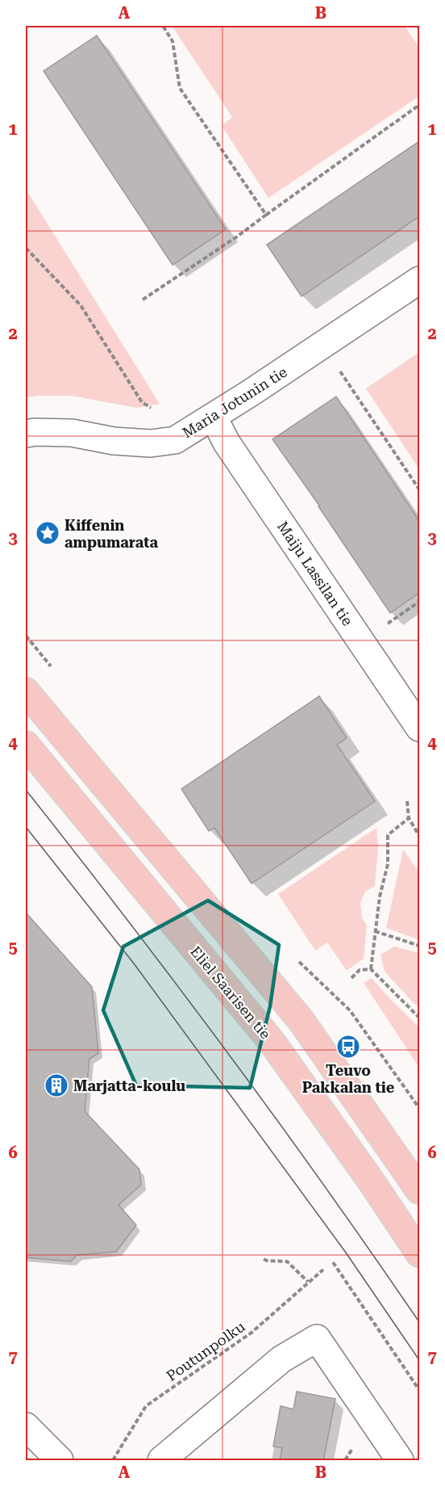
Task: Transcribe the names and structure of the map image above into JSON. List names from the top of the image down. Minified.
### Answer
{"streets":{"main road":["Eliel Saarisen tie"],"street":["Maria Jotunin tie","Maiju Lassilan tie"],"path":["Poutunpolku"]},"crossings":[["Maria Jotunin tie","Maiju Lassilan tie"]],"places":{"place":["Kiffenin ampumarata"],"bus stop":["Teuvo Pakkalan tie"],"building":["Marjatta-koulu"]},"grid":{"columns":["A","B"],"rows":["1","2","3","4","5","6","7"]}}
